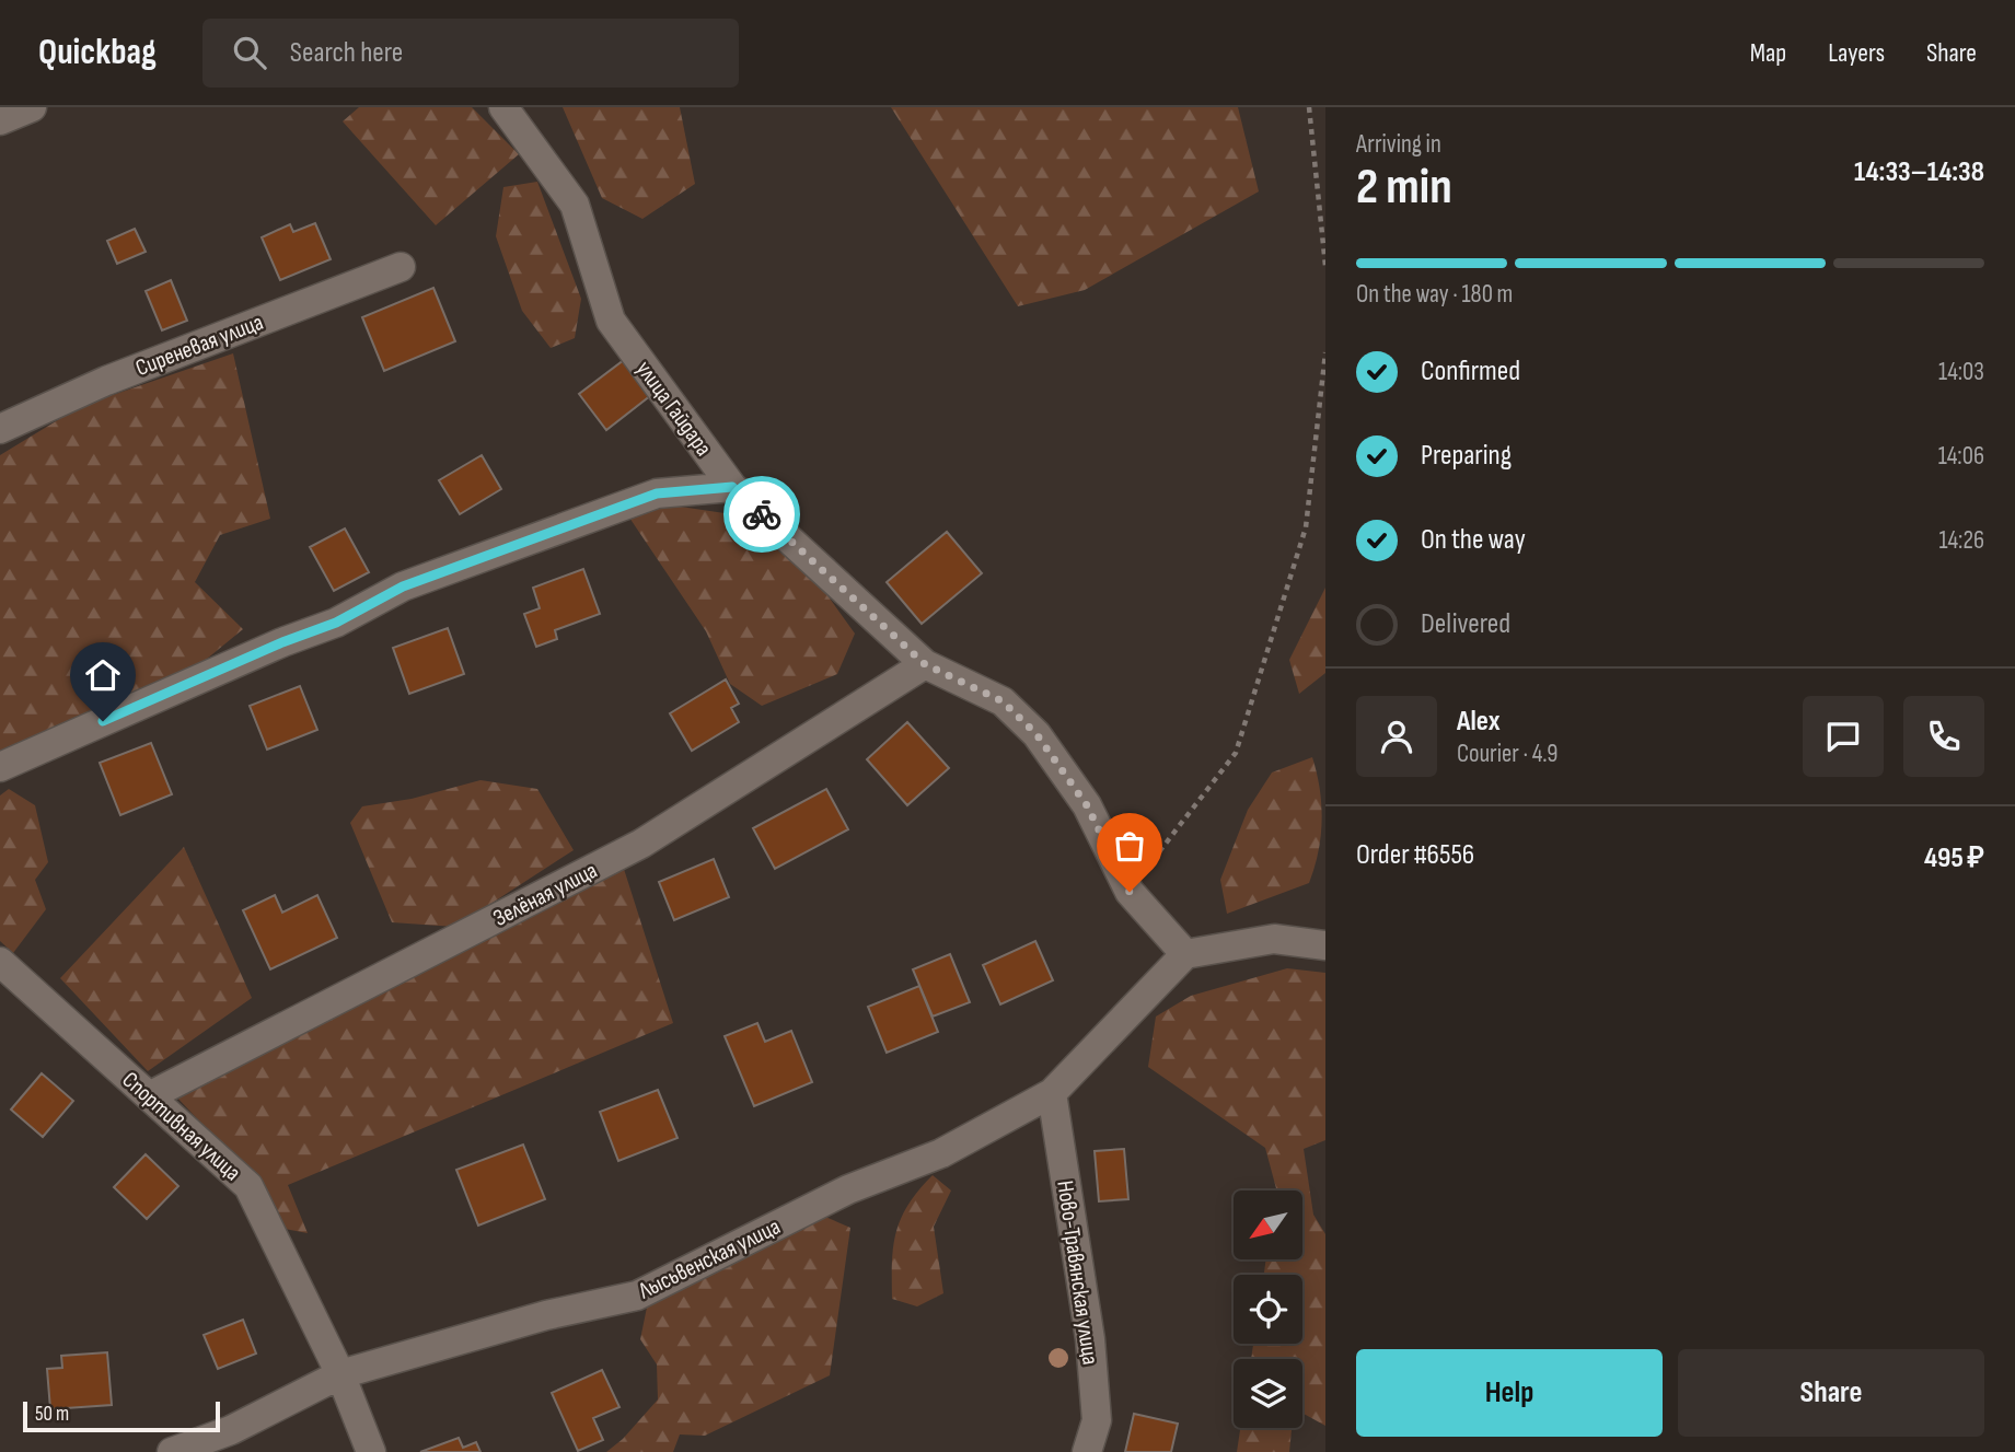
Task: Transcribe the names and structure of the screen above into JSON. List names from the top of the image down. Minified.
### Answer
{"streets":{"street":["Сиреневая улица","улица Гайдара","Зелёная улица","Спортивная улица","Лысьвенская улица","Ново-Травянская улица"]},"crossings":[["улица Гайдара","Зелёная улица"],["улица Гайдара","Лысьвенская улица"],["Зелёная улица","Спортивная улица"],["Спортивная улица","Лысьвенская улица"],["Лысьвенская улица","Ново-Травянская улица"]],"scale_bar":"50 m","north":"bottom left","page":{"header":"Quickbag","search":"Search here","nav":["Map","Layers","Share"],"heading":["2 min","Arriving in","14:33–14:38"],"panel":["Alex","Courier · 4.9","Order #6556","495 ₽"],"bar":"On the way · 180 m","list":[["Confirmed","14:03"],["Preparing","14:06"],["On the way","14:26"],"Delivered"],"buttons":["Help","Share"],"scale":"50 m"}}
